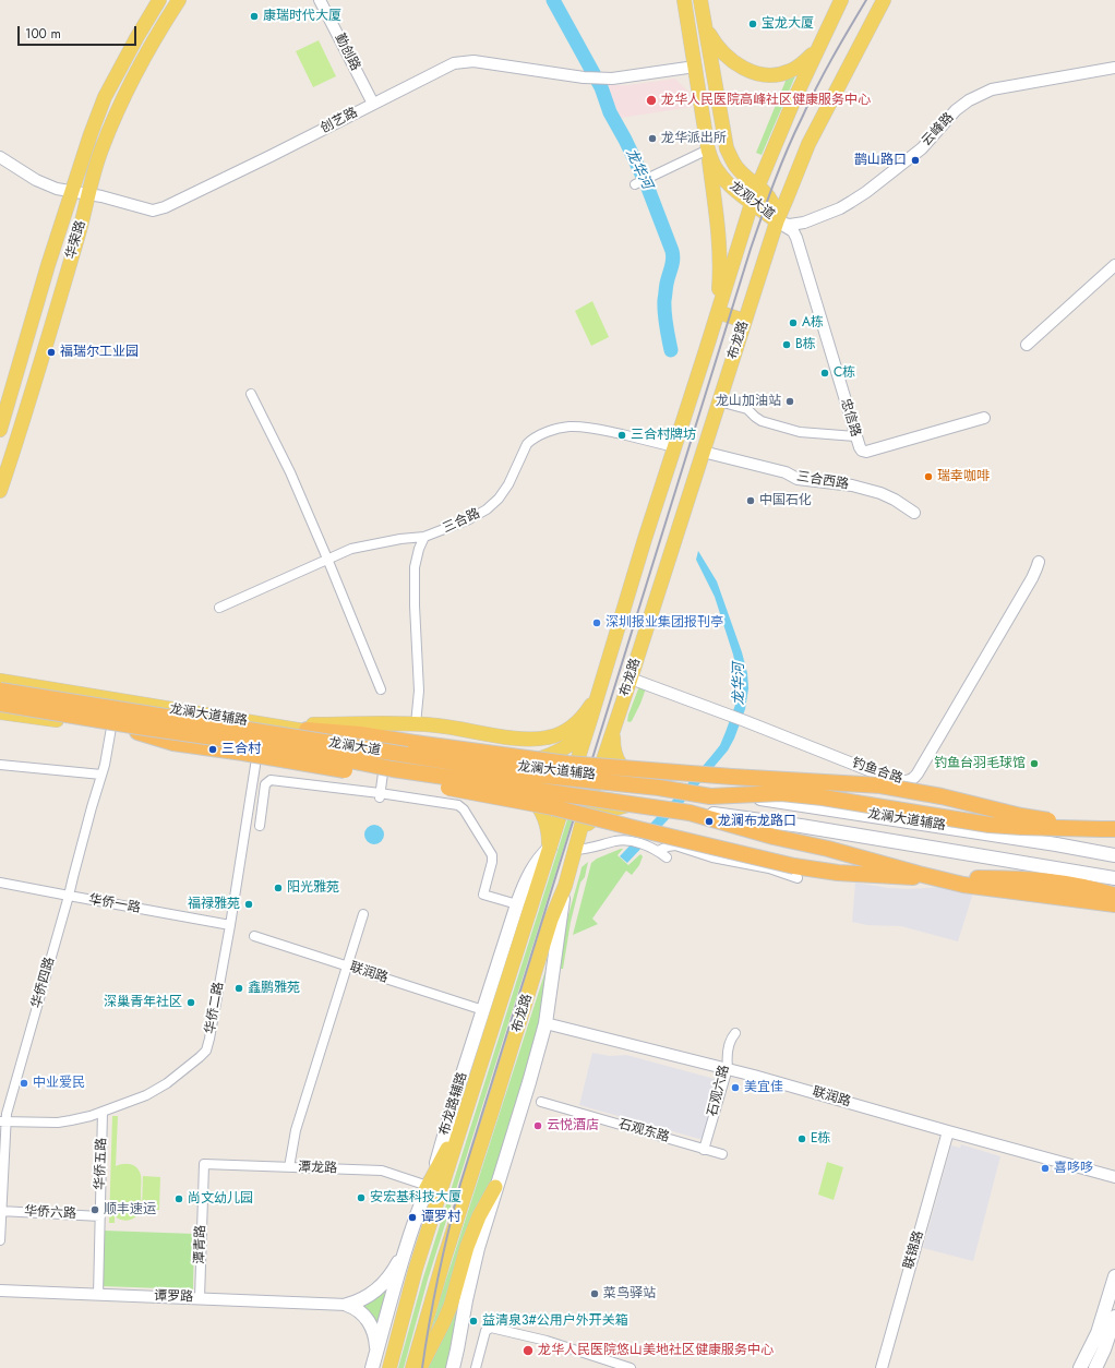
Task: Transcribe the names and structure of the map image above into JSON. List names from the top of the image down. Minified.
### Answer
{"streets":{"highway":["龙澜大道"],"main road":["龙观大道","华荣路","布龙路","龙澜大道辅路","布龙路辅路"],"street":["勤创路","创艺路","云峰路","忠信路","三合西路","三合路","钓鱼合路","华侨一路","联润路","华侨四路","华侨二路","石观六路","石观东路","华侨五路","潭龙路","华侨六路","潭青路","联锦路","谭罗路"]},"crossings":[["勤创路","创艺路"],["创艺路","龙观大道"],["创艺路","华荣路"],["云峰路","龙观大道"],["云峰路","布龙路"],["云峰路","忠信路"],["龙观大道","布龙路"],["龙观大道","忠信路"],["布龙路","忠信路"],["布龙路","三合西路"],["布龙路","三合路"],["布龙路","龙澜大道辅路"],["布龙路","钓鱼合路"],["布龙路","布龙路辅路"],["龙澜大道辅路","龙澜大道"],["龙澜大道辅路","华侨二路"],["华侨一路","华侨四路"],["华侨一路","华侨二路"],["联润路","石观六路"],["联润路","布龙路辅路"],["联润路","联锦路"],["华侨四路","华侨二路"],["华侨四路","华侨六路"],["华侨二路","华侨五路"],["石观六路","石观东路"],["布龙路辅路","潭龙路"],["华侨五路","华侨六路"],["华侨五路","谭罗路"],["潭龙路","潭青路"],["潭青路","谭罗路"]],"water":["龙华河"],"places":["康瑞时代大厦","宝龙大厦","龙华人民医院高峰社区健康服务中心","龙华派出所","鹊山路口","A栋","B栋","福瑞尔工业园","C栋","龙山加油站","三合村牌坊","瑞幸咖啡","中国石化","深圳报业集团报刊亭","三合村","钓鱼台羽毛球馆","龙澜布龙路口","阳光雅苑","福禄雅苑","鑫鹏雅苑","深巢青年社区","中业爱民","美宜佳","云悦酒店","E栋","喜哆哆","安宏基科技大厦","尚文幼儿园","顺丰速运","谭罗村","菜鸟驿站","益清泉3#公用户外开关箱","龙华人民医院悠山美地社区健康服务中心"],"scale_bar":"100 m"}
